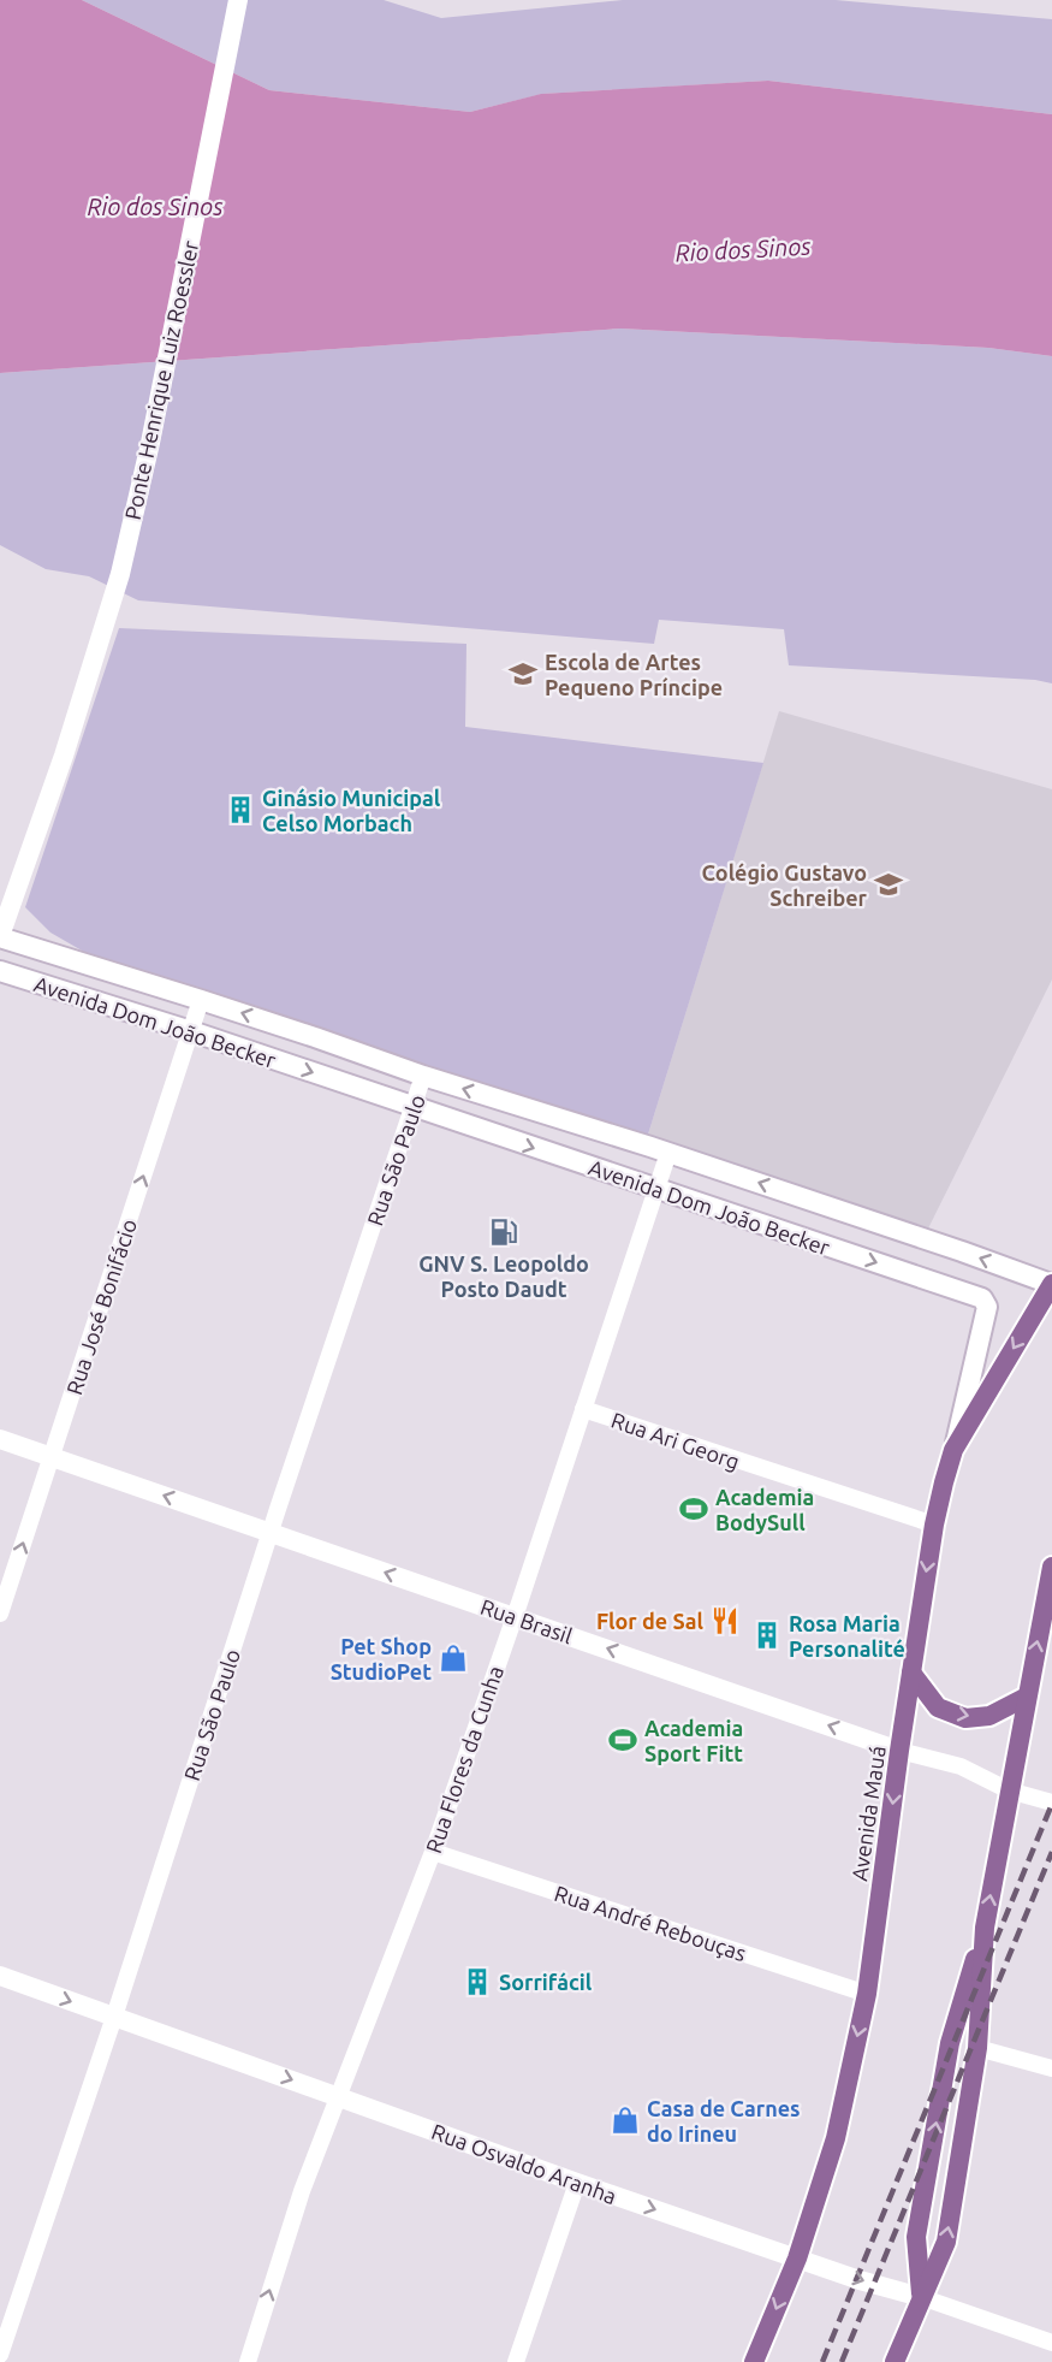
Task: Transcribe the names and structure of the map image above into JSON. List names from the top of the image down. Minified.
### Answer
{"streets":{"main road":["Avenida Mauá"],"street":["Ponte Henrique Luiz Roessler","Avenida Dom João Becker","Rua São Paulo","Rua José Bonifácio","Rua Ari Georg","Rua Brasil","Rua Flores da Cunha","Rua André Rebouças","Rua Osvaldo Aranha"]},"crossings":[["Ponte Henrique Luiz Roessler","Avenida Dom João Becker"],["Avenida Dom João Becker","Rua São Paulo"],["Avenida Dom João Becker","Rua José Bonifácio"],["Avenida Dom João Becker","Rua Flores da Cunha"],["Avenida Dom João Becker","Avenida Mauá"],["Rua São Paulo","Rua Brasil"],["Rua São Paulo","Rua Osvaldo Aranha"],["Rua José Bonifácio","Rua Brasil"],["Rua Ari Georg","Rua Flores da Cunha"],["Rua Ari Georg","Avenida Mauá"],["Rua Brasil","Rua Flores da Cunha"],["Rua Brasil","Avenida Mauá"],["Rua Flores da Cunha","Rua André Rebouças"],["Rua Flores da Cunha","Rua Osvaldo Aranha"],["Avenida Mauá","Rua André Rebouças"],["Avenida Mauá","Rua Osvaldo Aranha"]],"one_way":["Rua José Bonifácio","Rua Brasil","Rua Osvaldo Aranha"],"water":["Rio dos Sinos"],"places":{"school or university":["Escola de Artes Pequeno Príncipe","Colégio Gustavo Schreiber"],"building":["Ginásio Municipal Celso Morbach","Rosa Maria Personalité","Sorrifácil"],"fuel station":["GNV S. Leopoldo Posto Daudt"],"sports":["Academia BodySull","Academia Sport Fitt"],"restaurant":["Flor de Sal"],"shop":["Pet Shop StudioPet","Casa de Carnes do Irineu"]}}
